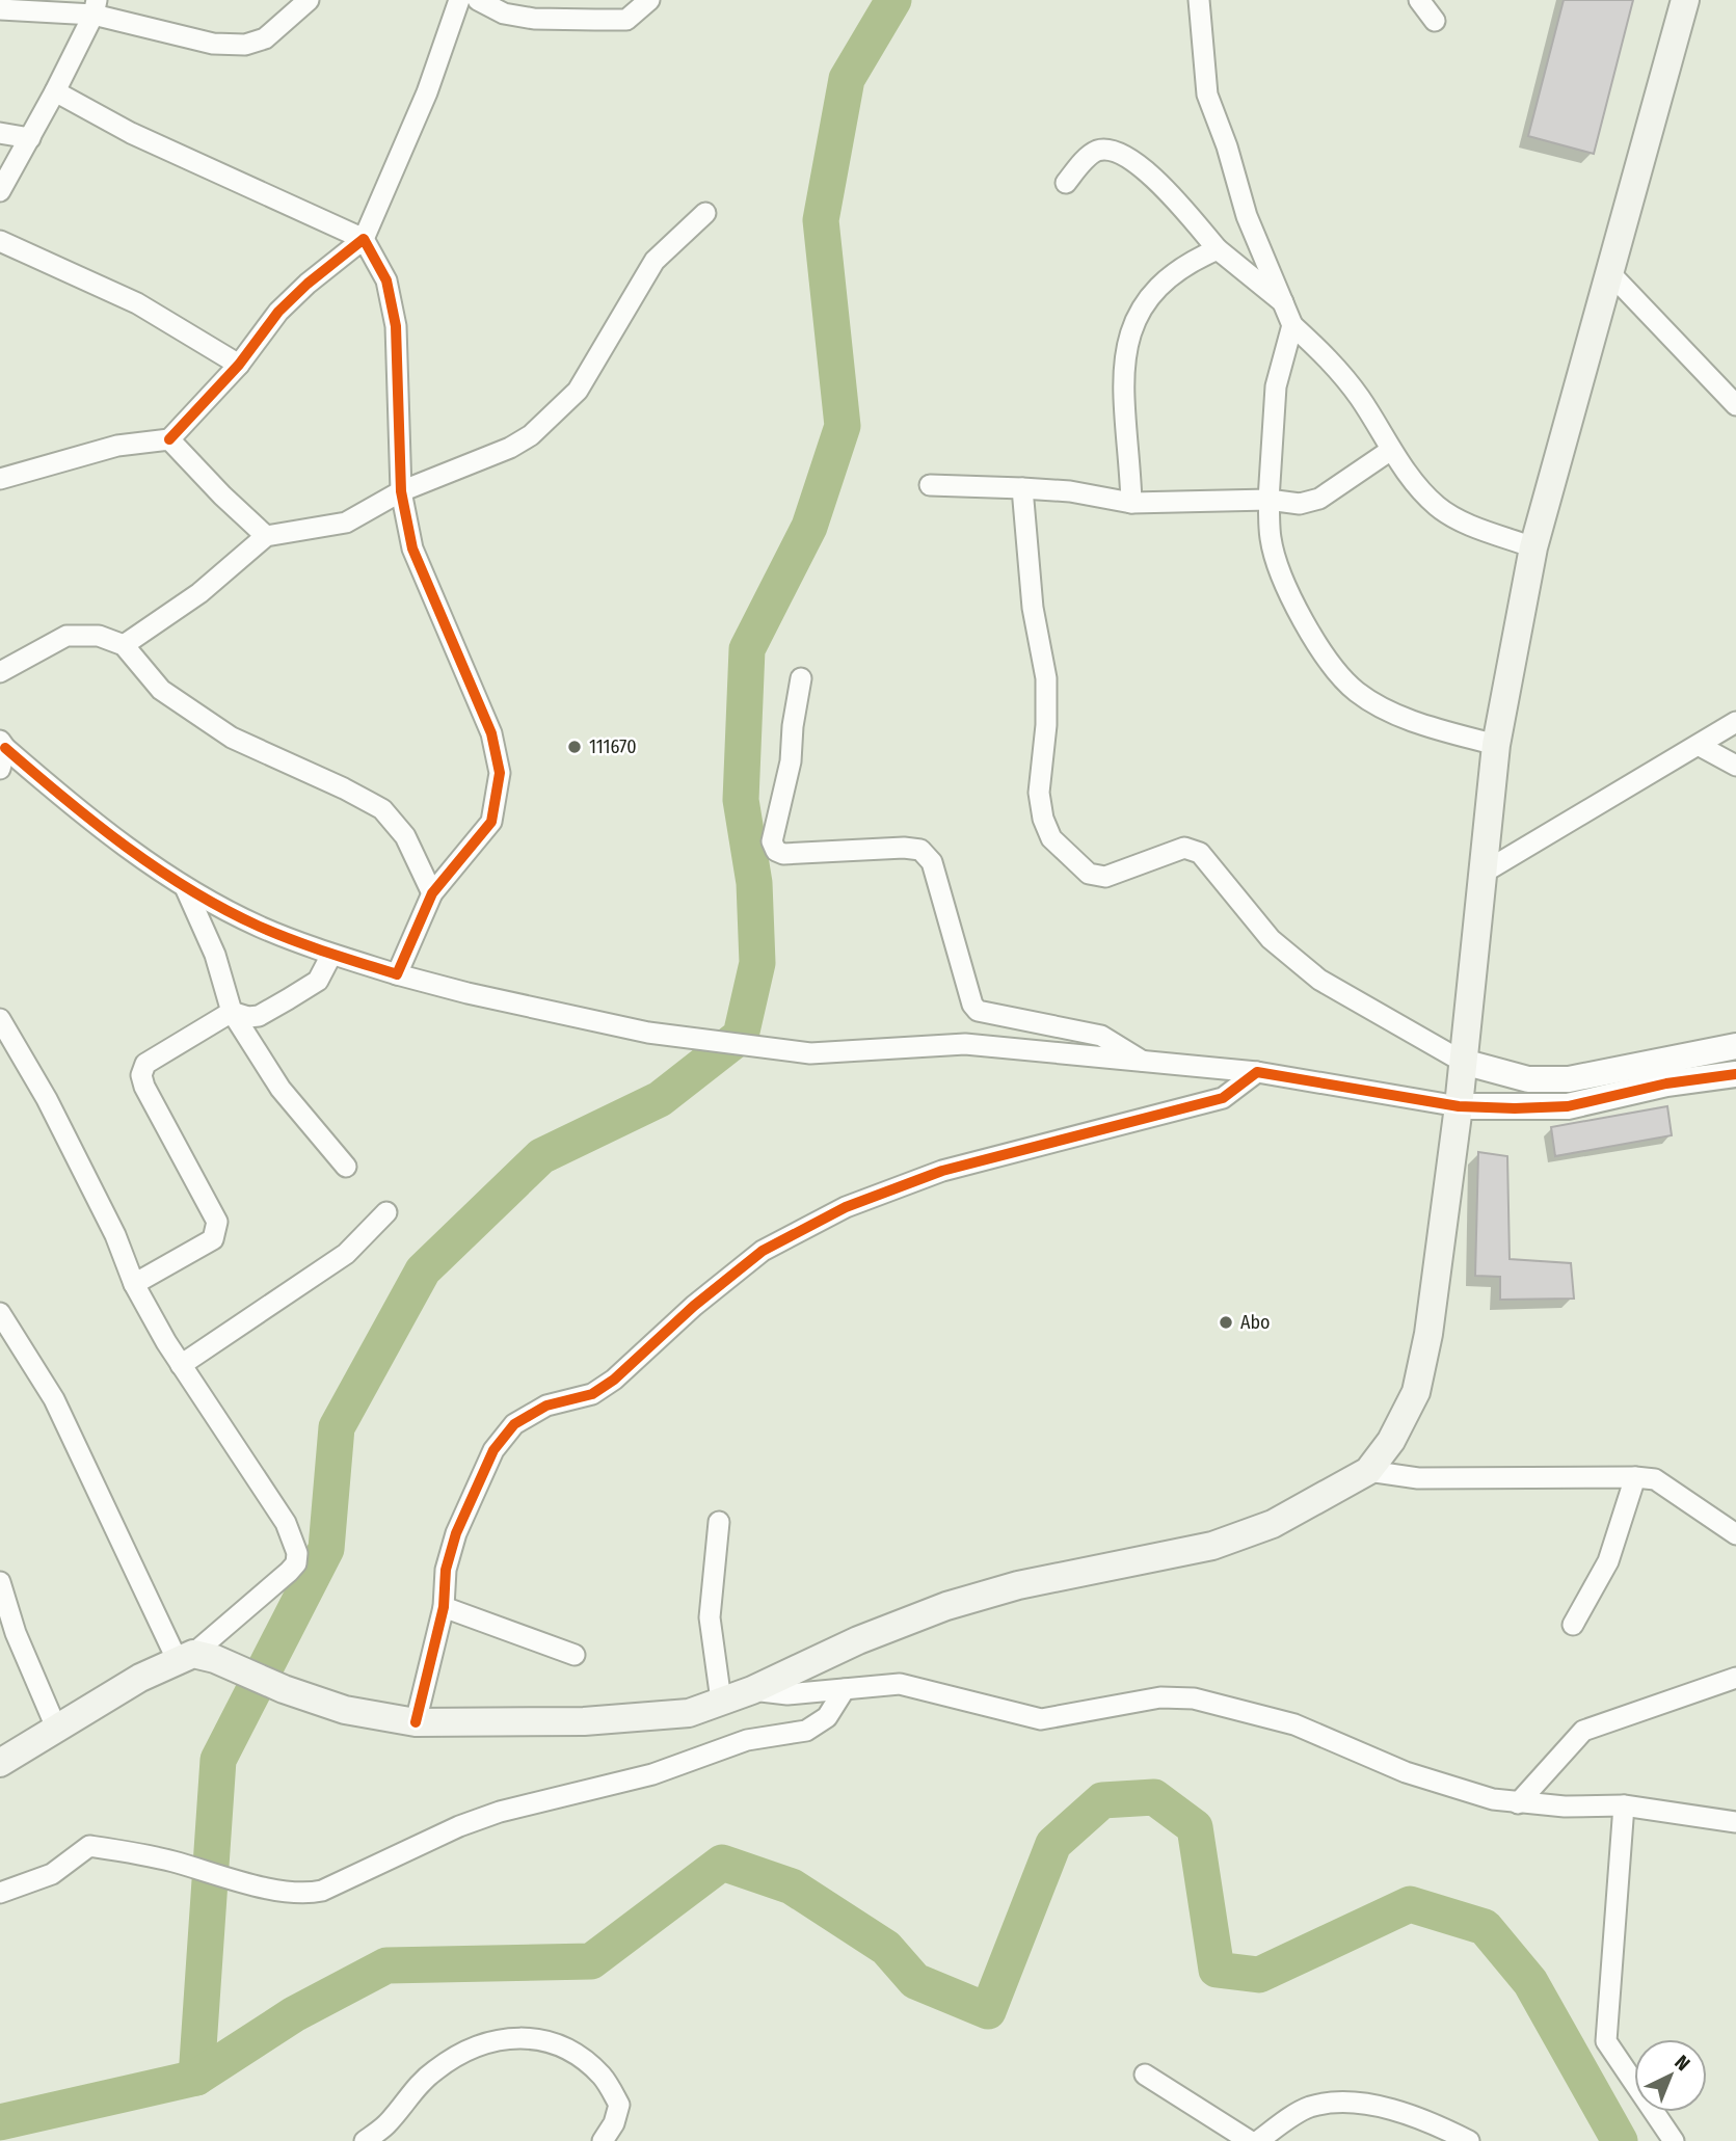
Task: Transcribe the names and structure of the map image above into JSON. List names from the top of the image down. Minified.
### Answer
{"places":["111670","Abo"],"north":"top right"}
